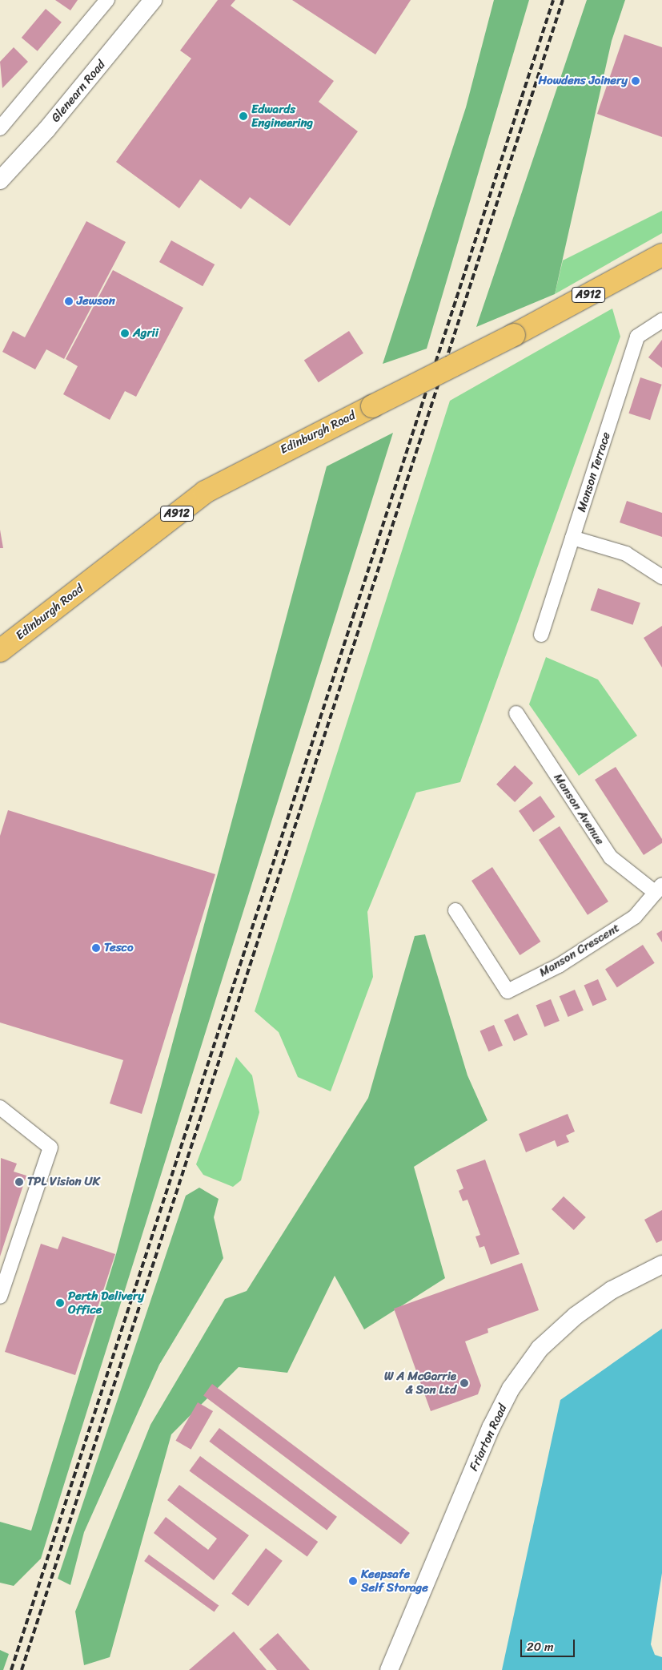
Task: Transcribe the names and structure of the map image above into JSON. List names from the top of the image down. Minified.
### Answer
{"streets":{"main road":["A912","Edinburgh Road"],"street":["Glenearn Road","Manson Terrace","Manson Avenue","Manson Crescent","Friarton Road"]},"crossings":[["Manson Avenue","Manson Crescent"]],"places":["Howdens Joinery","Edwards Engineering","Jewson","Agrii","Tesco","TPL Vision UK","Perth Delivery Office","W A McGarrie & Son Ltd","Keepsafe Self Storage"],"scale_bar":"20 m"}
